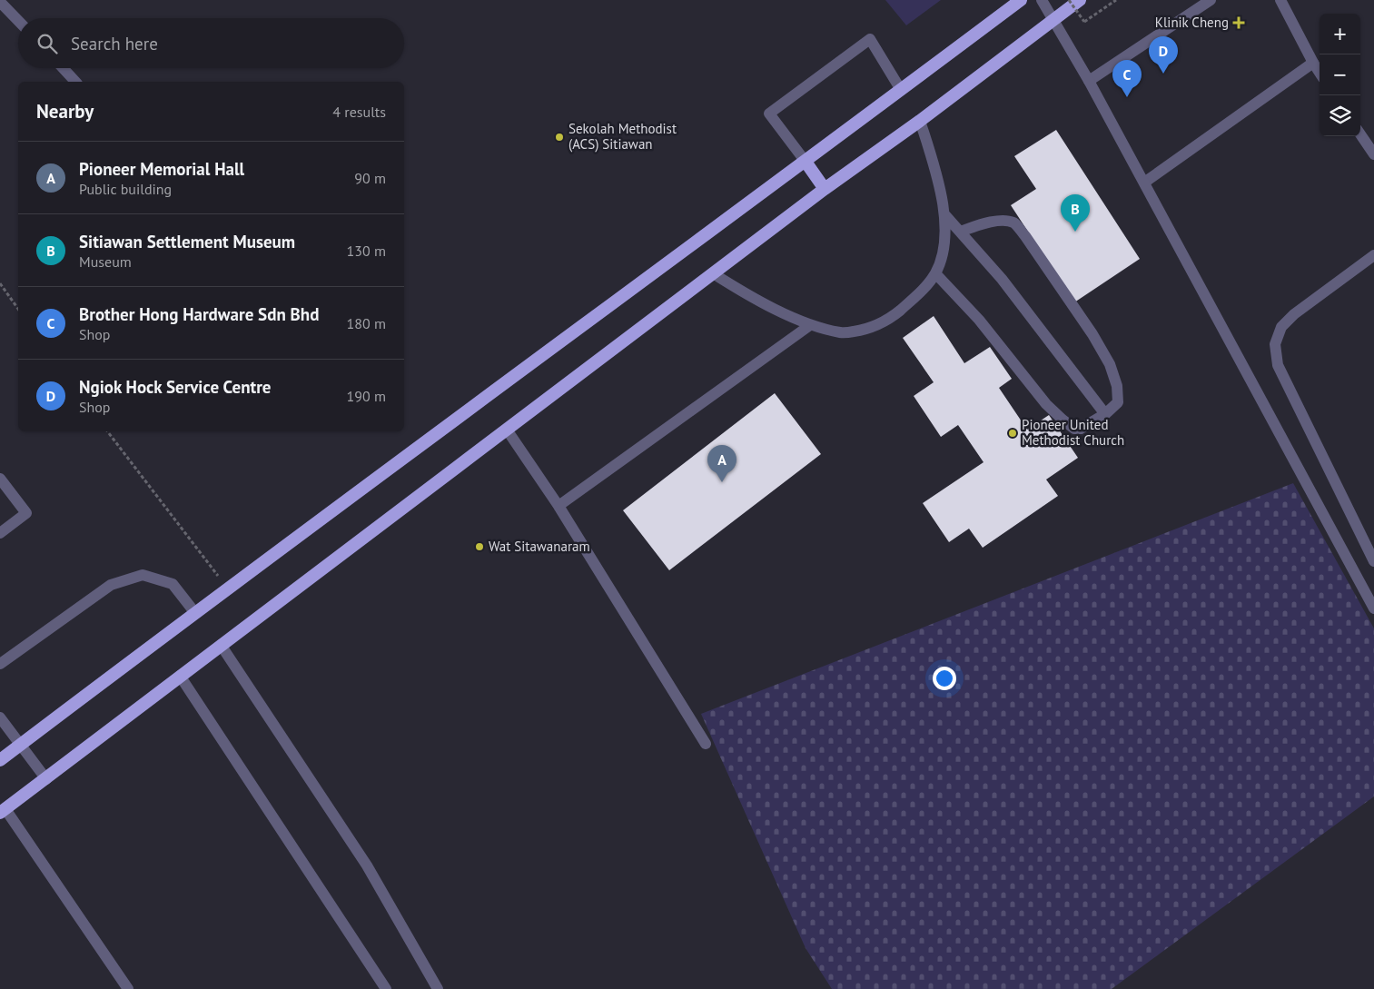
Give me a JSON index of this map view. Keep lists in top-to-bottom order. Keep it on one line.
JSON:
{"places":{"health":["Klinik Cheng"],"other":["Sekolah Methodist (ACS) Sitiawan","Pioneer United Methodist Church","Wat Sitawanaram"]},"page":{"map_buttons":["+","−"],"search":"Search here","pins":["D","C","B","A"],"heading":["Nearby","4 results"],"list":[{"mark":"A","name":"Pioneer Memorial Hall","note":"Public building","value":"90 m"},{"mark":"B","name":"Sitiawan Settlement Museum","note":"Museum","value":"130 m"},{"mark":"C","name":"Brother Hong Hardware Sdn Bhd","note":"Shop","value":"180 m"},{"mark":"D","name":"Ngiok Hock Service Centre","note":"Shop","value":"190 m"}]}}
